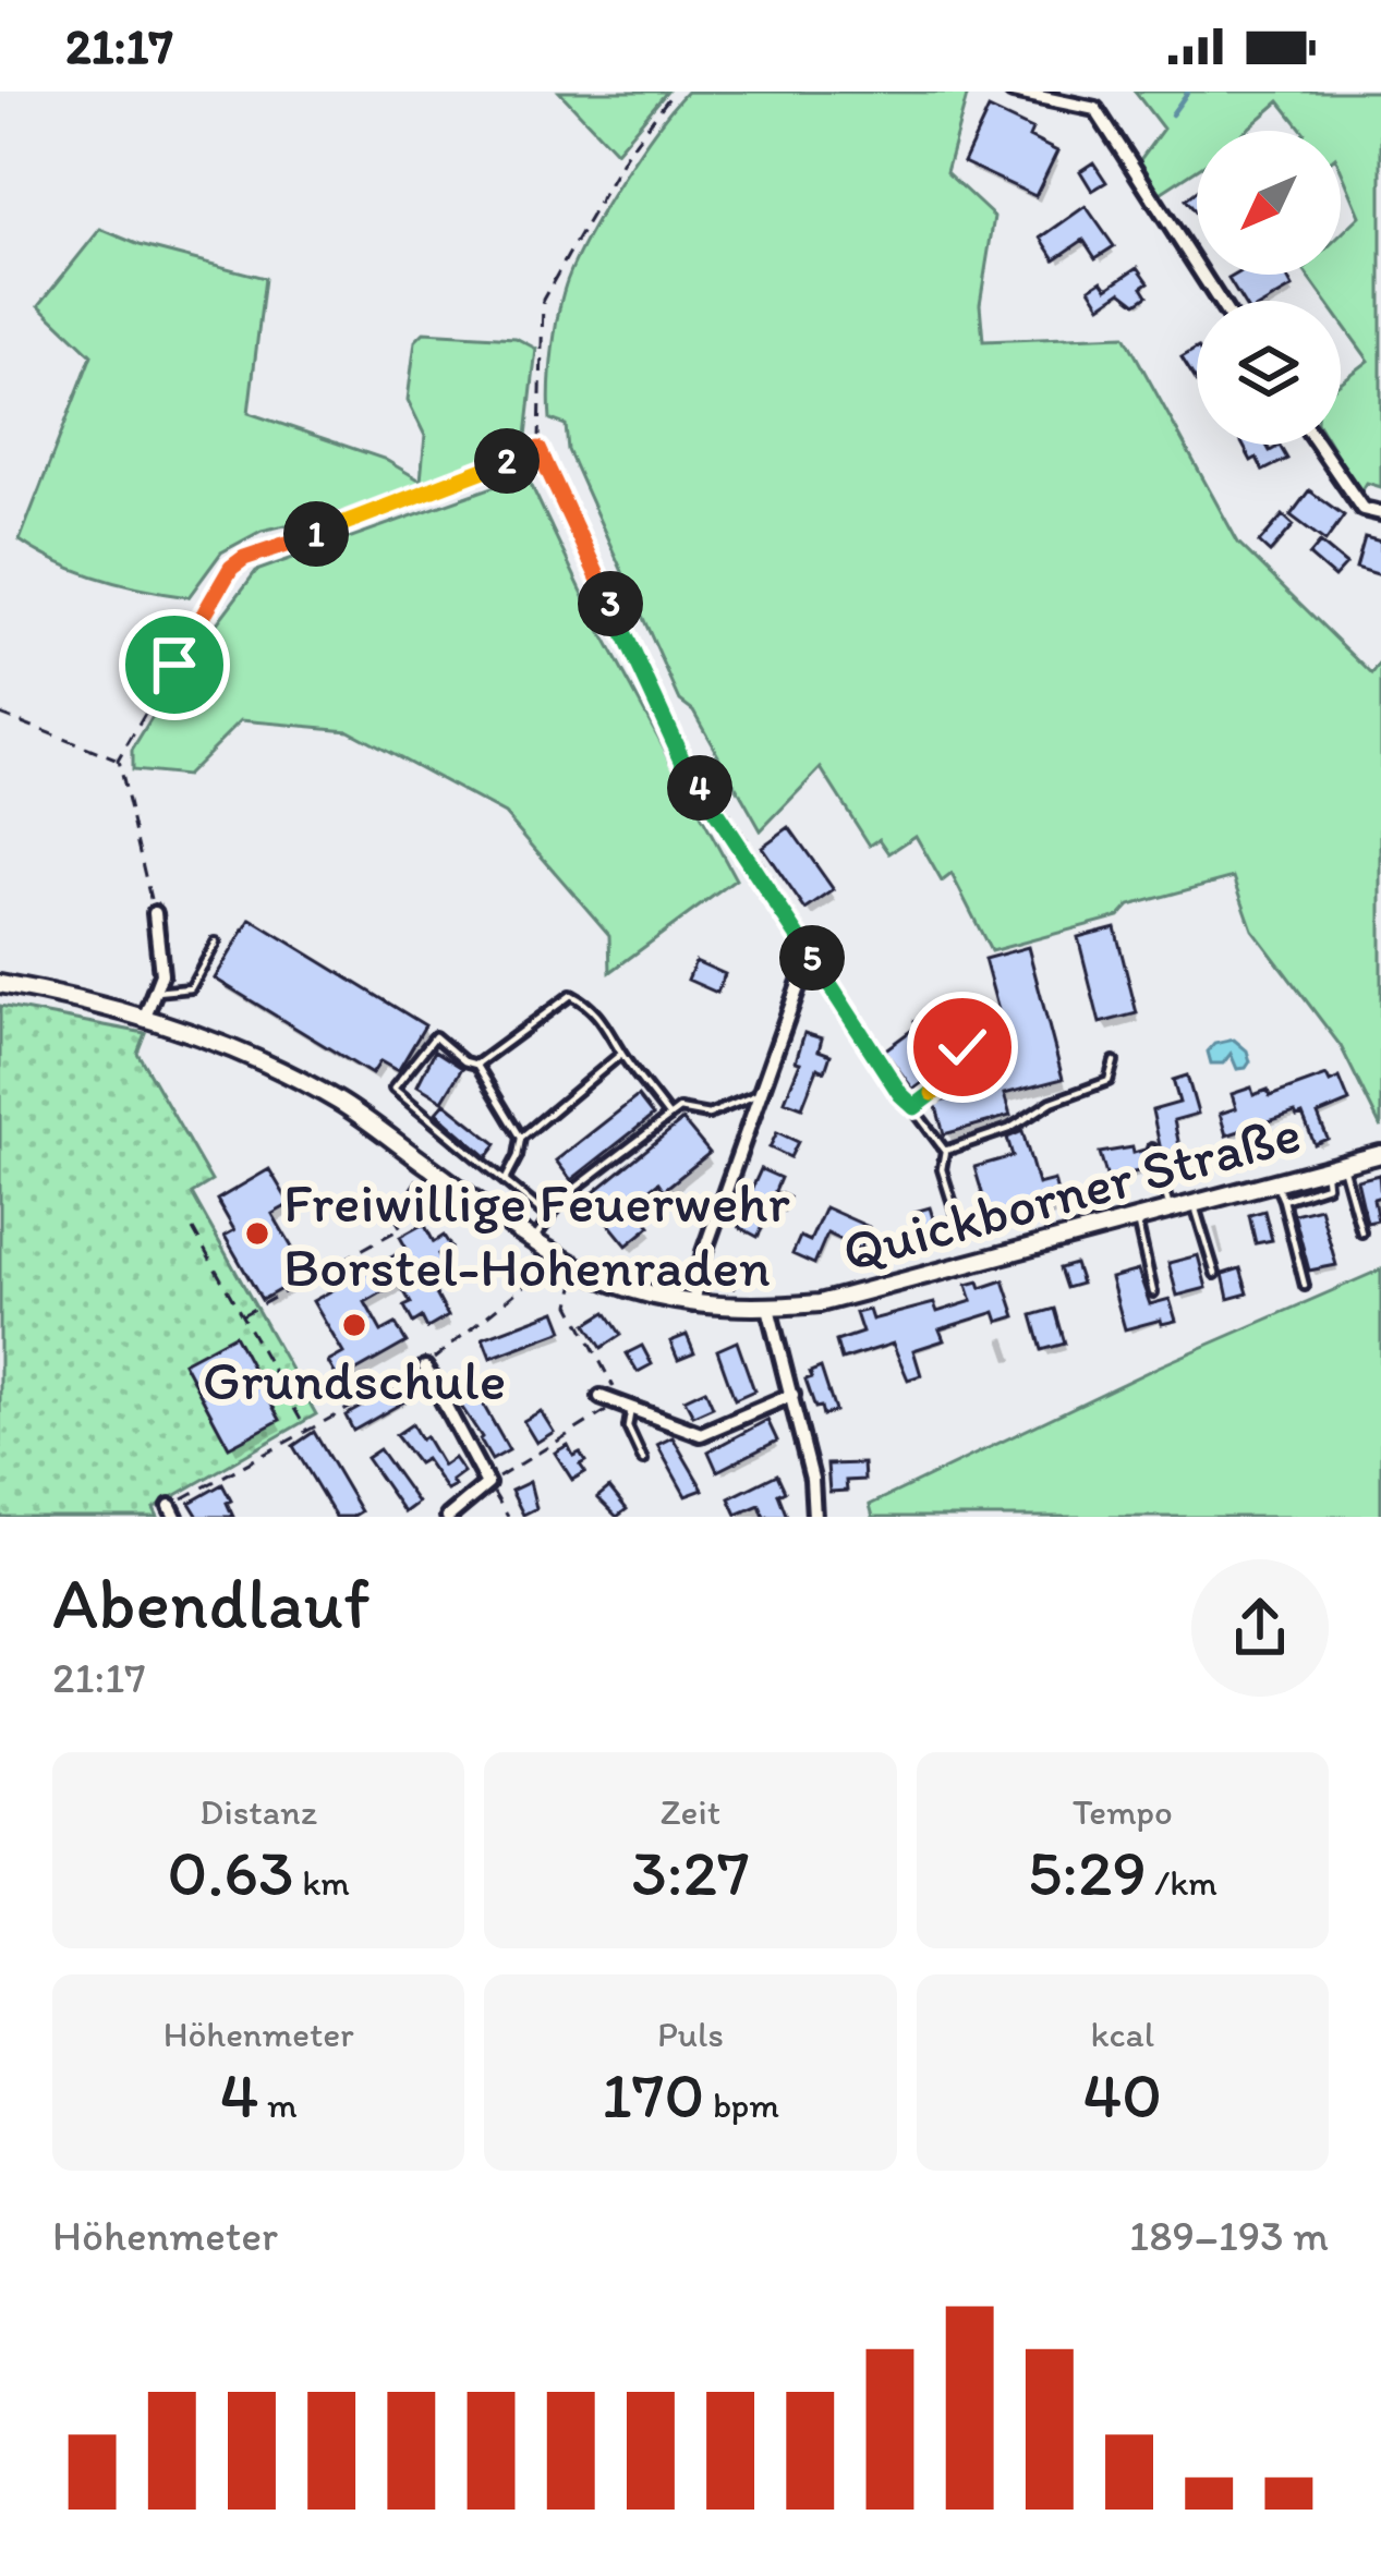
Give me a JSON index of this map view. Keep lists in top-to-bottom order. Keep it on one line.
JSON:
{"streets":{"main road":["Quickborner Straße"]},"places":["Freiwillige Feuerwehr Borstel-Hohenraden","Grundschule"],"north":"bottom left","page":{"status":"21:17","pins":["2","1","3","4","5"],"heading":["Abendlauf","21:17"],"stats":[["Distanz","0.63 km"],["Zeit","3:27"],["Tempo","5:29 /km"],["Höhenmeter","4 m"],["Puls","170 bpm"],["kcal","40"]],"chart":["Höhenmeter","189–193 m"]}}
